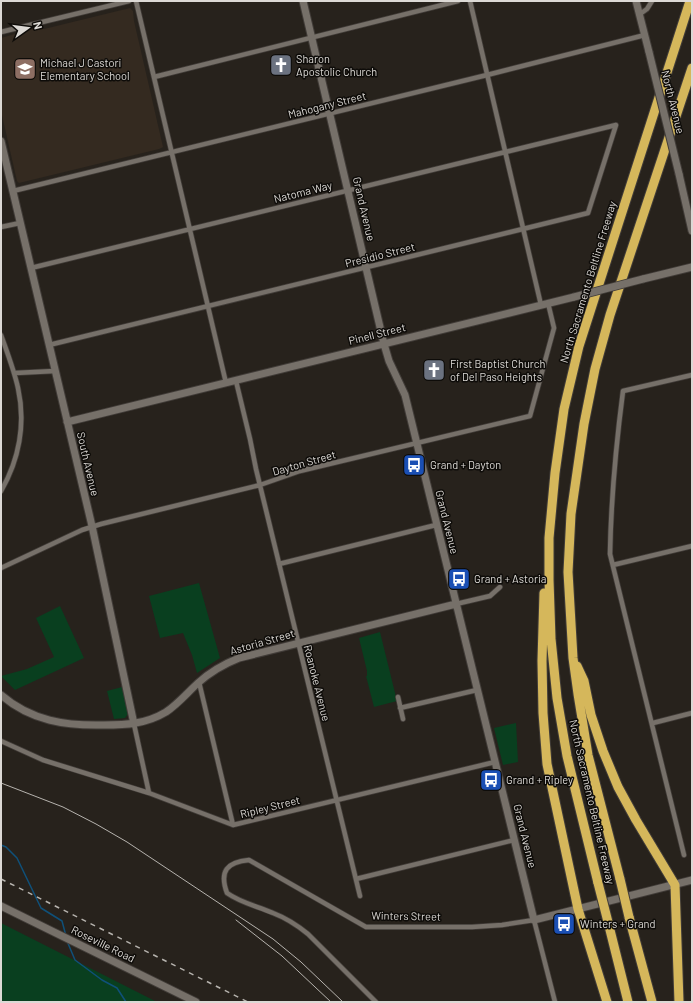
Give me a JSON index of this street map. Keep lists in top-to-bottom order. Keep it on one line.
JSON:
{"streets":{"highway":["North Sacramento Beltline Freeway"],"street":["North Avenue","Mahogany Street","Natoma Way","Grand Avenue","Presidio Street","Pinell Street","Dayton Street","South Avenue","Astoria Street","Roanoke Avenue","Ripley Street","Winters Street","Roseville Road"]},"crossings":[["North Avenue","Mahogany Street"],["Mahogany Street","Grand Avenue"],["Mahogany Street","South Avenue"],["Natoma Way","Grand Avenue"],["Natoma Way","Presidio Street"],["Natoma Way","South Avenue"],["Grand Avenue","Presidio Street"],["Grand Avenue","Pinell Street"],["Grand Avenue","Dayton Street"],["Grand Avenue","Astoria Street"],["Grand Avenue","Ripley Street"],["Grand Avenue","Winters Street"],["Presidio Street","South Avenue"],["Pinell Street","Dayton Street"],["Pinell Street","South Avenue"],["Pinell Street","Roanoke Avenue"],["Dayton Street","South Avenue"],["Dayton Street","Roanoke Avenue"],["South Avenue","Astoria Street"],["South Avenue","Ripley Street"],["Astoria Street","Roanoke Avenue"],["Roanoke Avenue","Ripley Street"]],"places":{"church":["Sharon Apostolic Church","First Baptist Church of Del Paso Heights"],"school or university":["Michael J Castori Elementary School"],"bus stop":["Grand + Dayton","Grand + Astoria","Grand + Ripley","Winters + Grand"]},"north":"right"}
